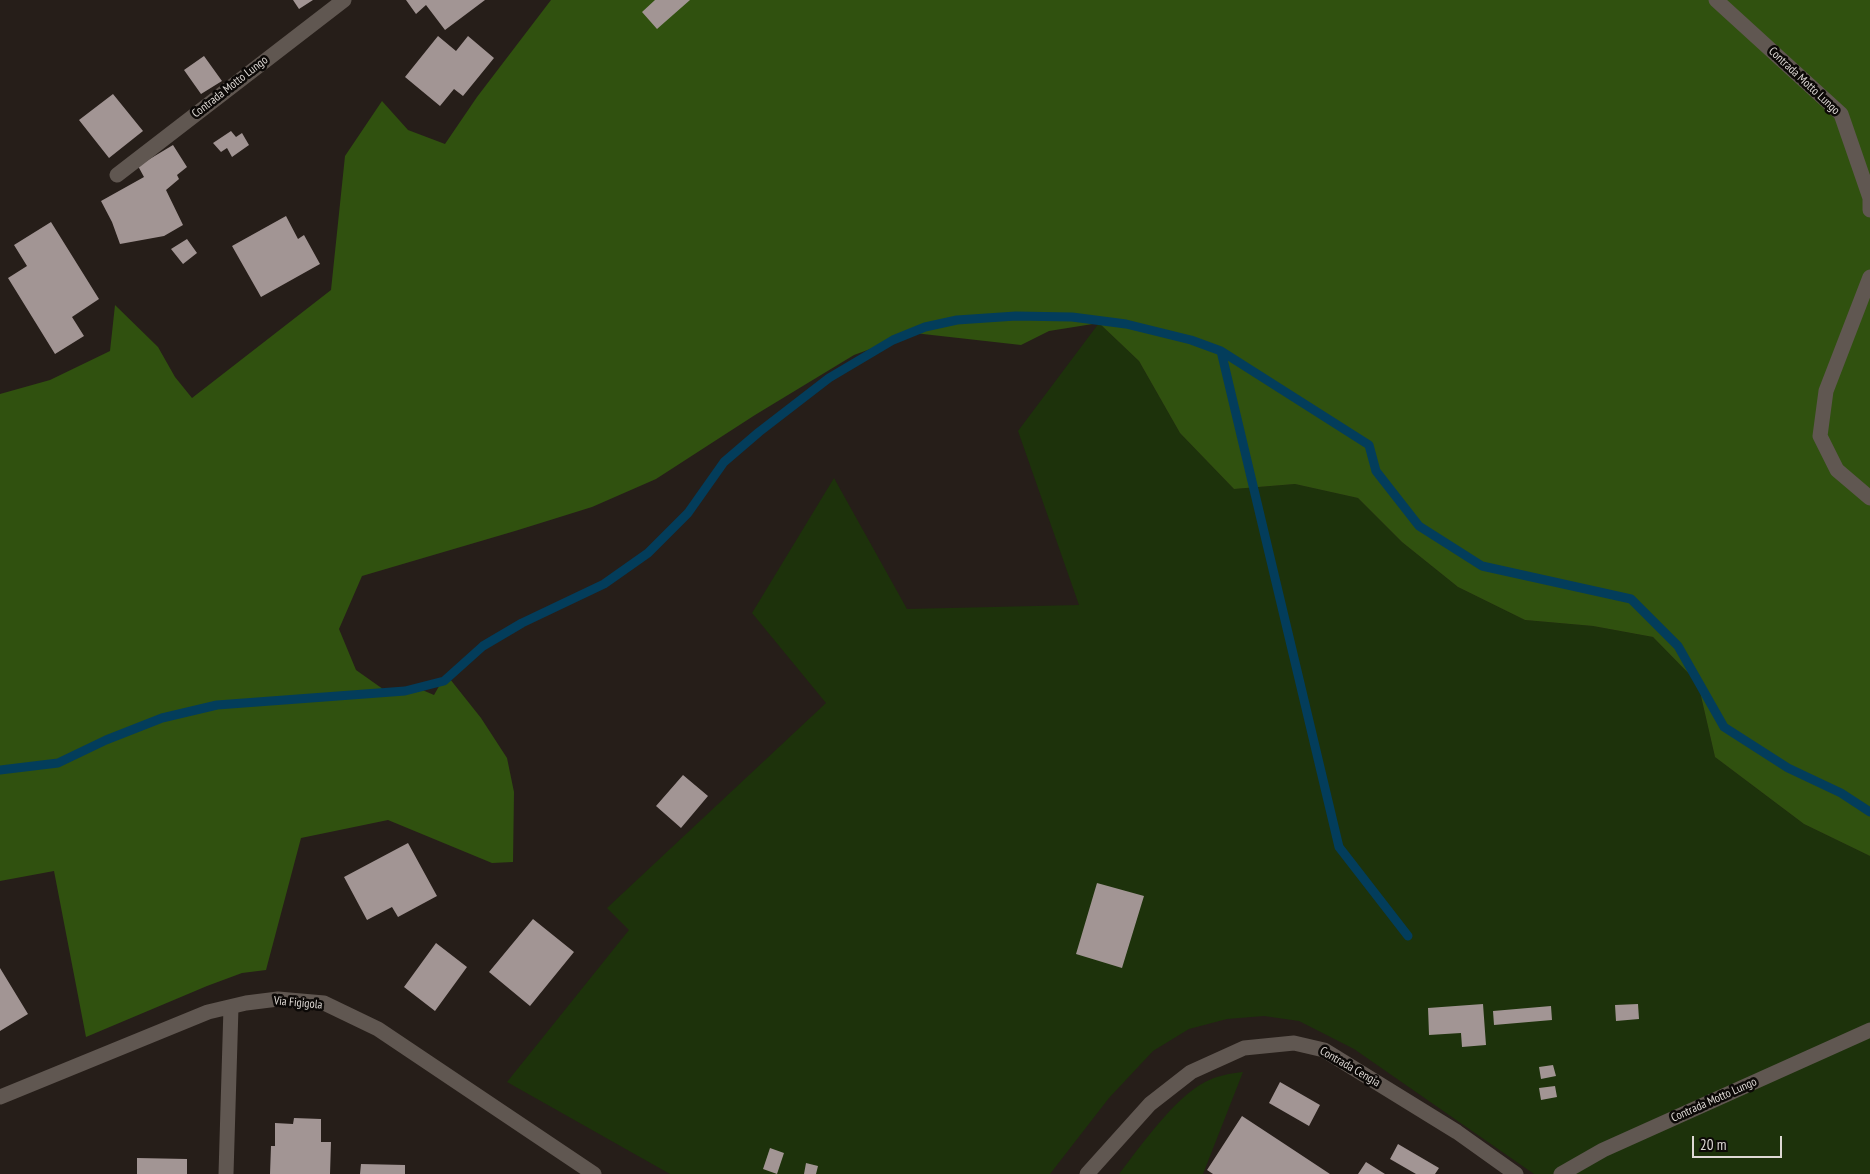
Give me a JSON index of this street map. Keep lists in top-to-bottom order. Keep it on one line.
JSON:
{"streets":{"street":["Contrada Motto Lungo","Via Figigola","Contrada Cengia"]},"scale_bar":"20 m"}
